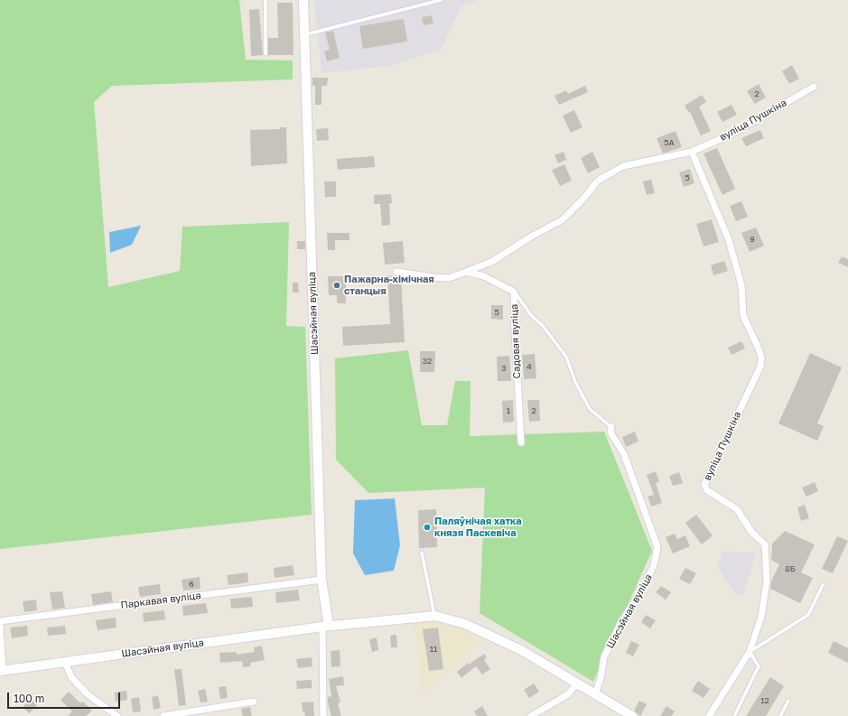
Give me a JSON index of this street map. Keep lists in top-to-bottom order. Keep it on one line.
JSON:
{"streets":{"main road":["Шасэйная вуліца"],"street":["вуліца Пушкіна","Садовая вуліца","Паркавая вуліца"]},"crossings":[["вуліца Пушкіна","Садовая вуліца"],["Шасэйная вуліца","Паркавая вуліца"]],"places":["Пажарна-хімічная станцыя","Паляўнічая хатка князя Паскевіча"],"house_numbers":["2","5А","5","9","5","32","4","3","1","2","8Б","6","11","12"],"scale_bar":"100 m"}
